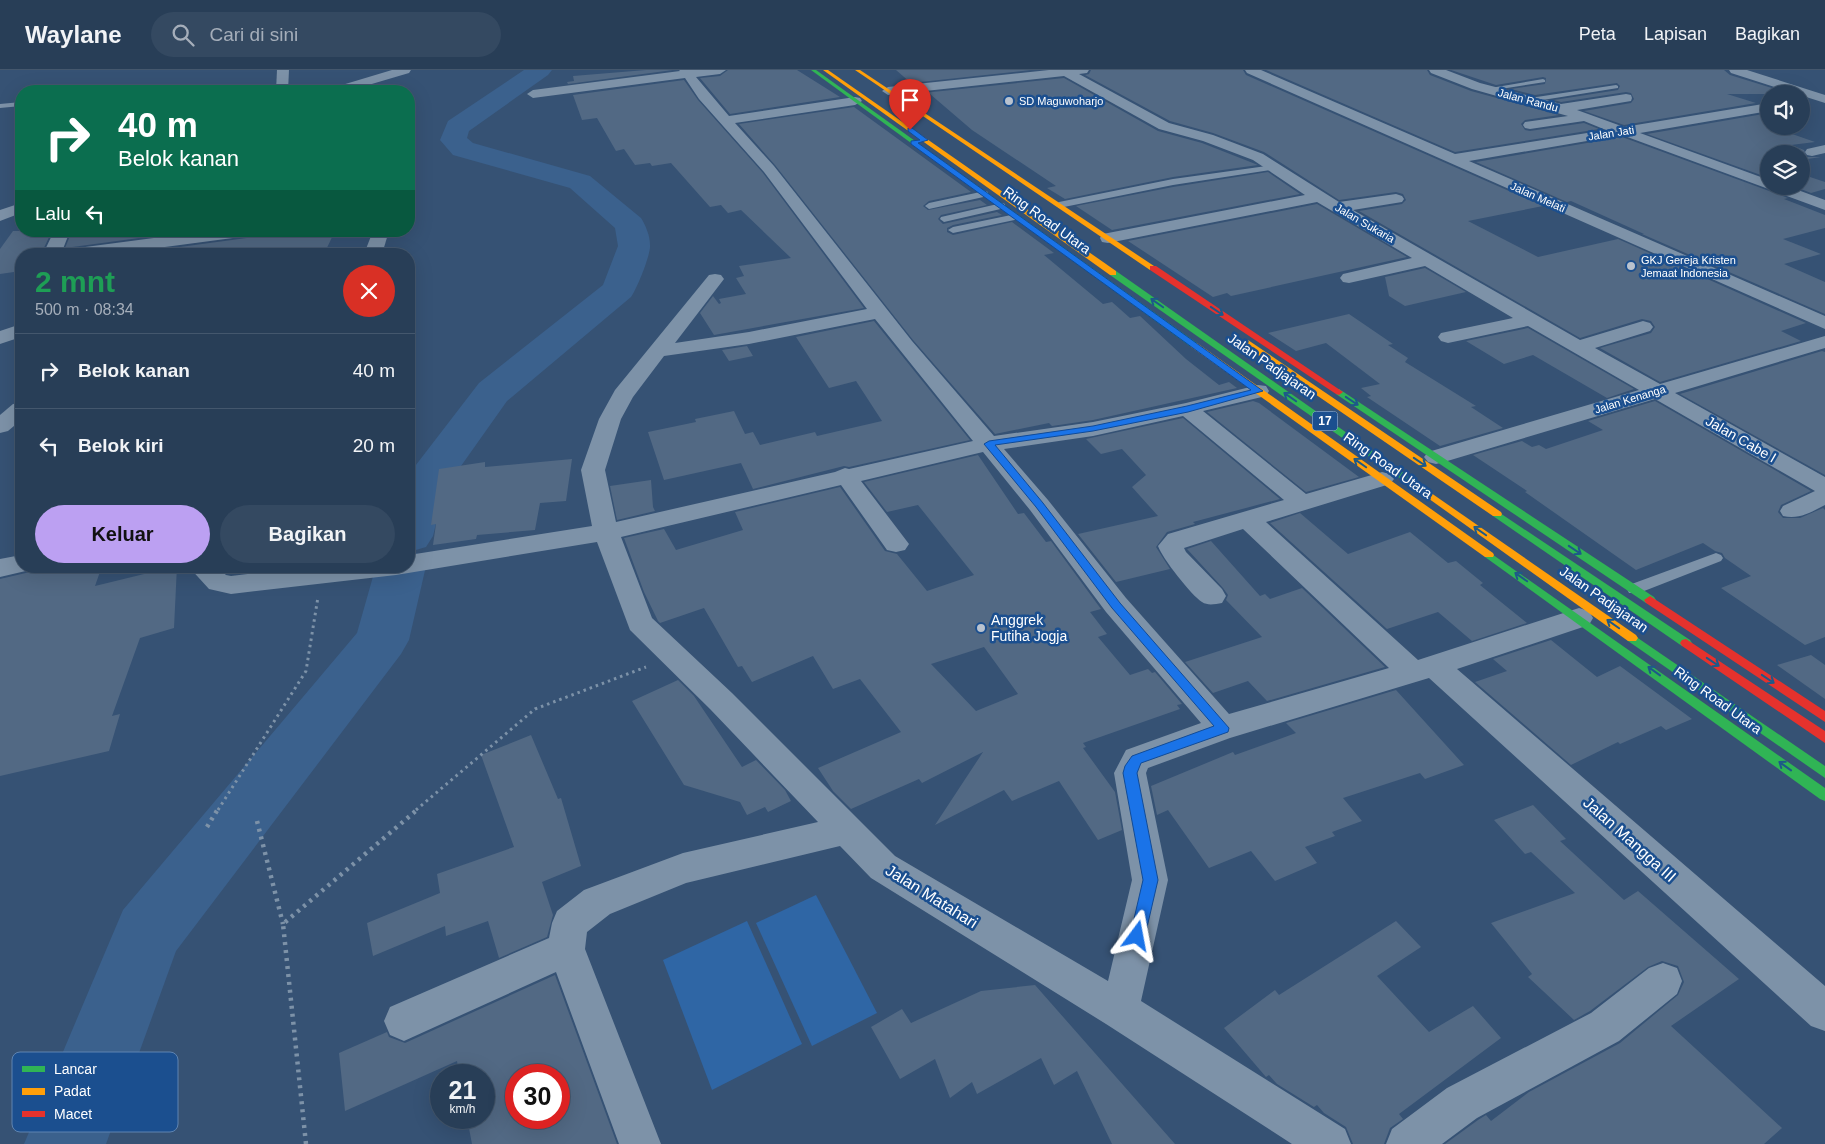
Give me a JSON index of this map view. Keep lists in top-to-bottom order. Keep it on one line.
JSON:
{"streets":{"main road":["Ring Road Utara","Jalan Padjajaran","17"],"street":["Jalan Randu","Jalan Jati","Jalan Melati","Jalan Sukaria","Jalan Kenanga","Jalan Cabe I","Jalan Mangga III","Jalan Matahari"]},"crossings":[["Jalan Randu","Jalan Jati"],["Jalan Jati","Jalan Melati"],["Ring Road Utara","Jalan Padjajaran"],["Ring Road Utara","Jalan Kenanga"],["Jalan Sukaria","Jalan Kenanga"],["Jalan Sukaria","Jalan Cabe I"],["Jalan Kenanga","Jalan Cabe I"]],"places":["SD Maguwoharjo","GKJ Gereja Kristen Jemaat Indonesia","Anggrek Futiha Jogja"],"legend":["Lancar","Padat","Macet"],"page":{"header":"Waylane","search":"Cari di sini","nav":["Peta","Lapisan","Bagikan"],"turn":["40 m","Belok kanan"],"then":"Lalu","heading":["2 mnt","500 m · 08:34"],"list":[{"name":"Belok kanan","value":"40 m"},{"name":"Belok kiri","value":"20 m"}],"buttons":["Keluar","Bagikan"],"speed":"21 km/h","limit":"30"}}
